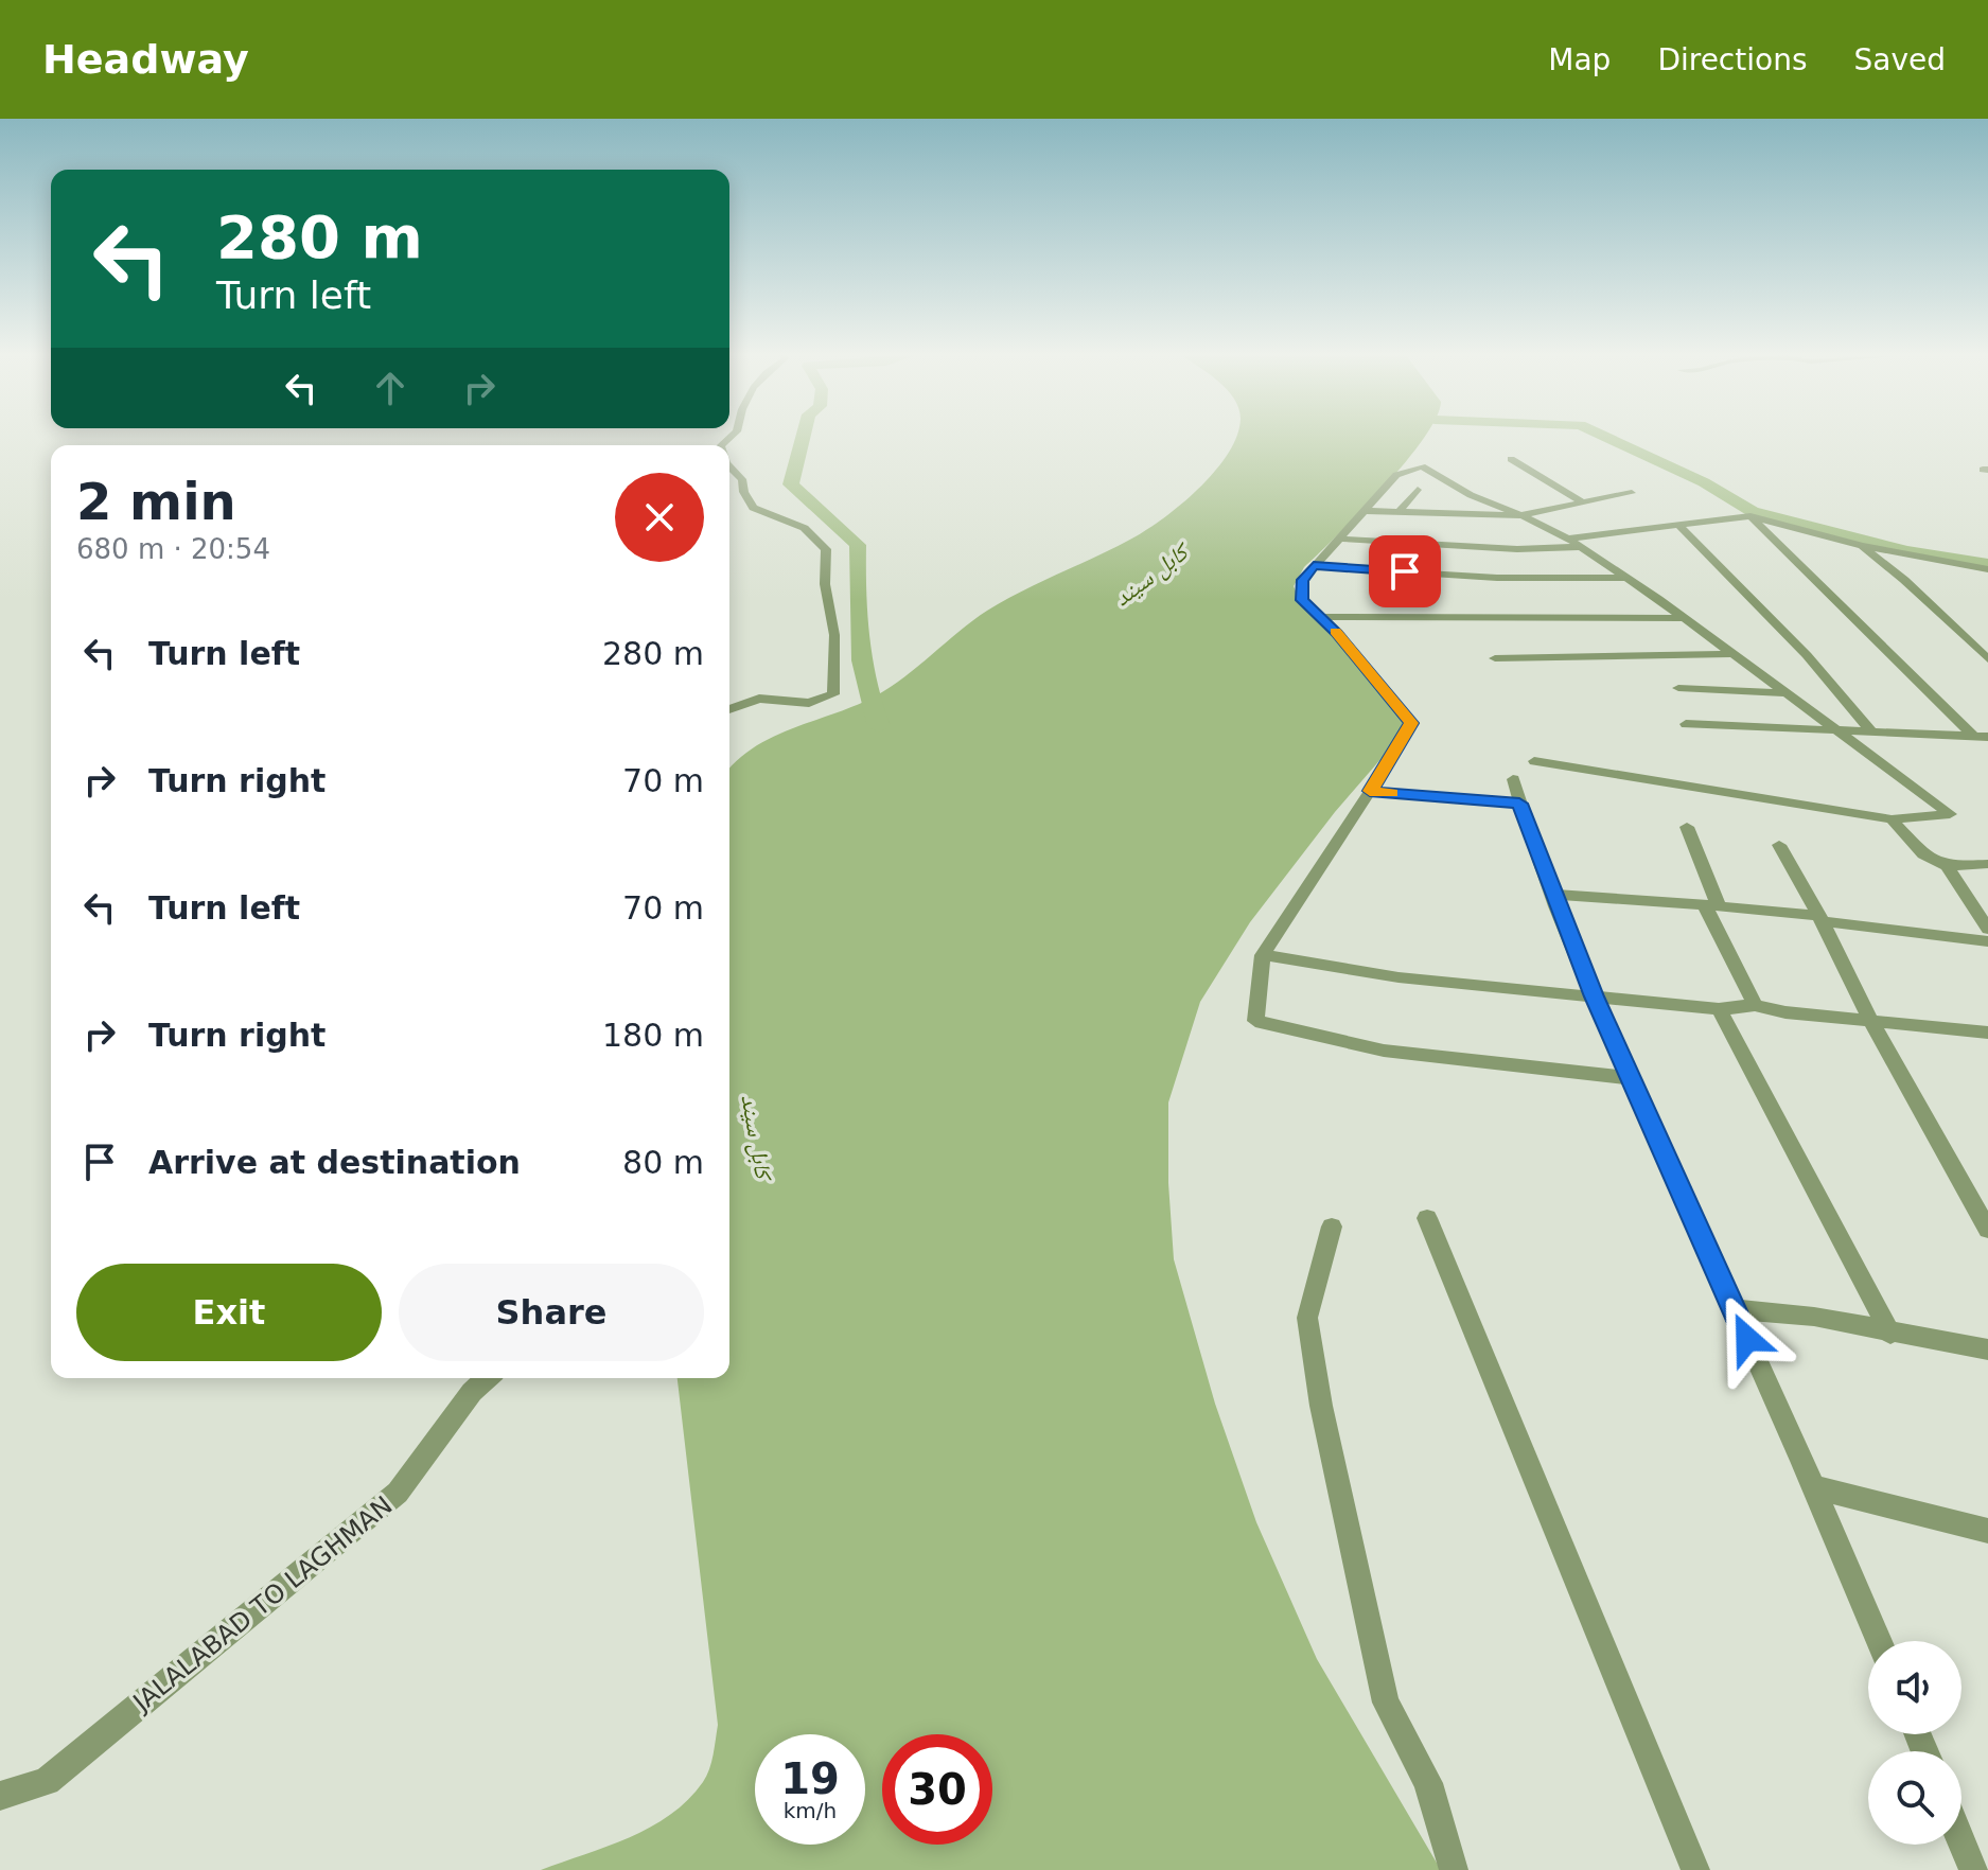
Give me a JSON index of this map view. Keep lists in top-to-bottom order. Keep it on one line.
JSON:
{"streets":{"street":["JALALABAD TO LAGHMAN"]},"water":["کابل سيند"],"page":{"header":"Headway","nav":["Map","Directions","Saved"],"turn":["280 m","Turn left"],"heading":["2 min","680 m · 20:54"],"list":[{"name":"Turn left","value":"280 m"},{"name":"Turn right","value":"70 m"},{"name":"Turn left","value":"70 m"},{"name":"Turn right","value":"180 m"},{"name":"Arrive at destination","value":"80 m"}],"buttons":["Exit","Share"],"speed":"19 km/h","limit":"30"}}
